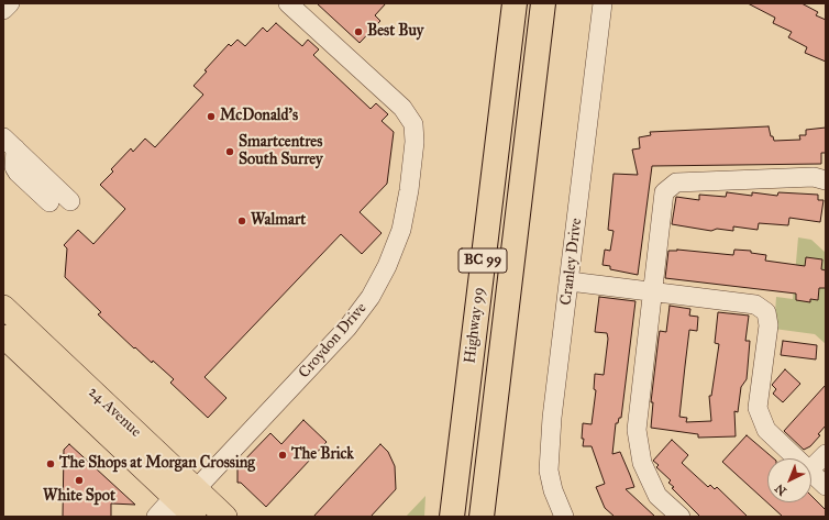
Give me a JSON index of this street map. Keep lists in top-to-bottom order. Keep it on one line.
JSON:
{"streets":{"highway":["BC 99","Highway 99"],"main road":["24 Avenue"],"street":["Cranley Drive","Croydon Drive"]},"crossings":[["Croydon Drive","24 Avenue"]],"places":["Best Buy","McDonald's","Smartcentres South Surrey","Walmart","The Brick","The Shops at Morgan Crossing","White Spot"],"north":"bottom left"}
